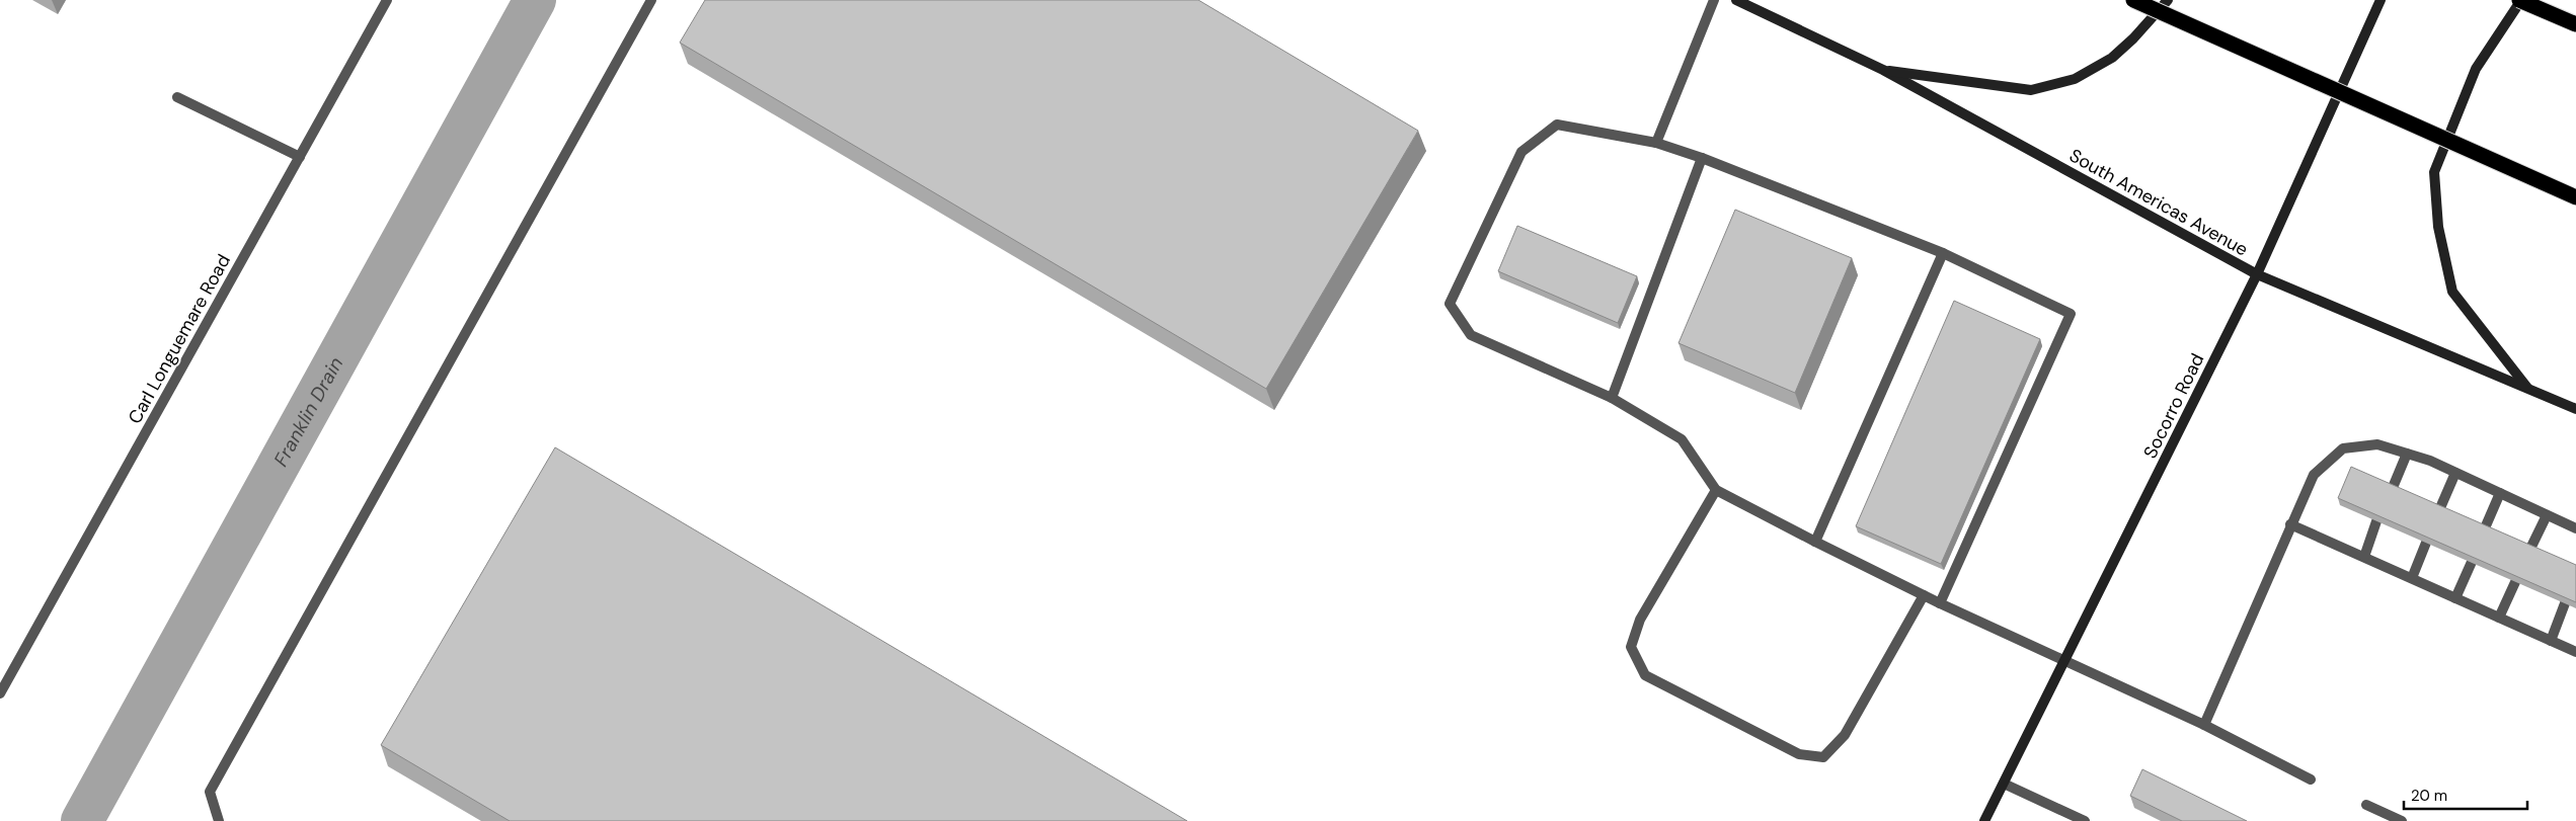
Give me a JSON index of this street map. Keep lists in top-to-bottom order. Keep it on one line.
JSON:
{"streets":{"main road":["South Americas Avenue","Socorro Road"],"street":["Carl Longuemare Road"]},"crossings":[["South Americas Avenue","Socorro Road"]],"water":["Franklin Drain"],"scale_bar":"20 m"}
